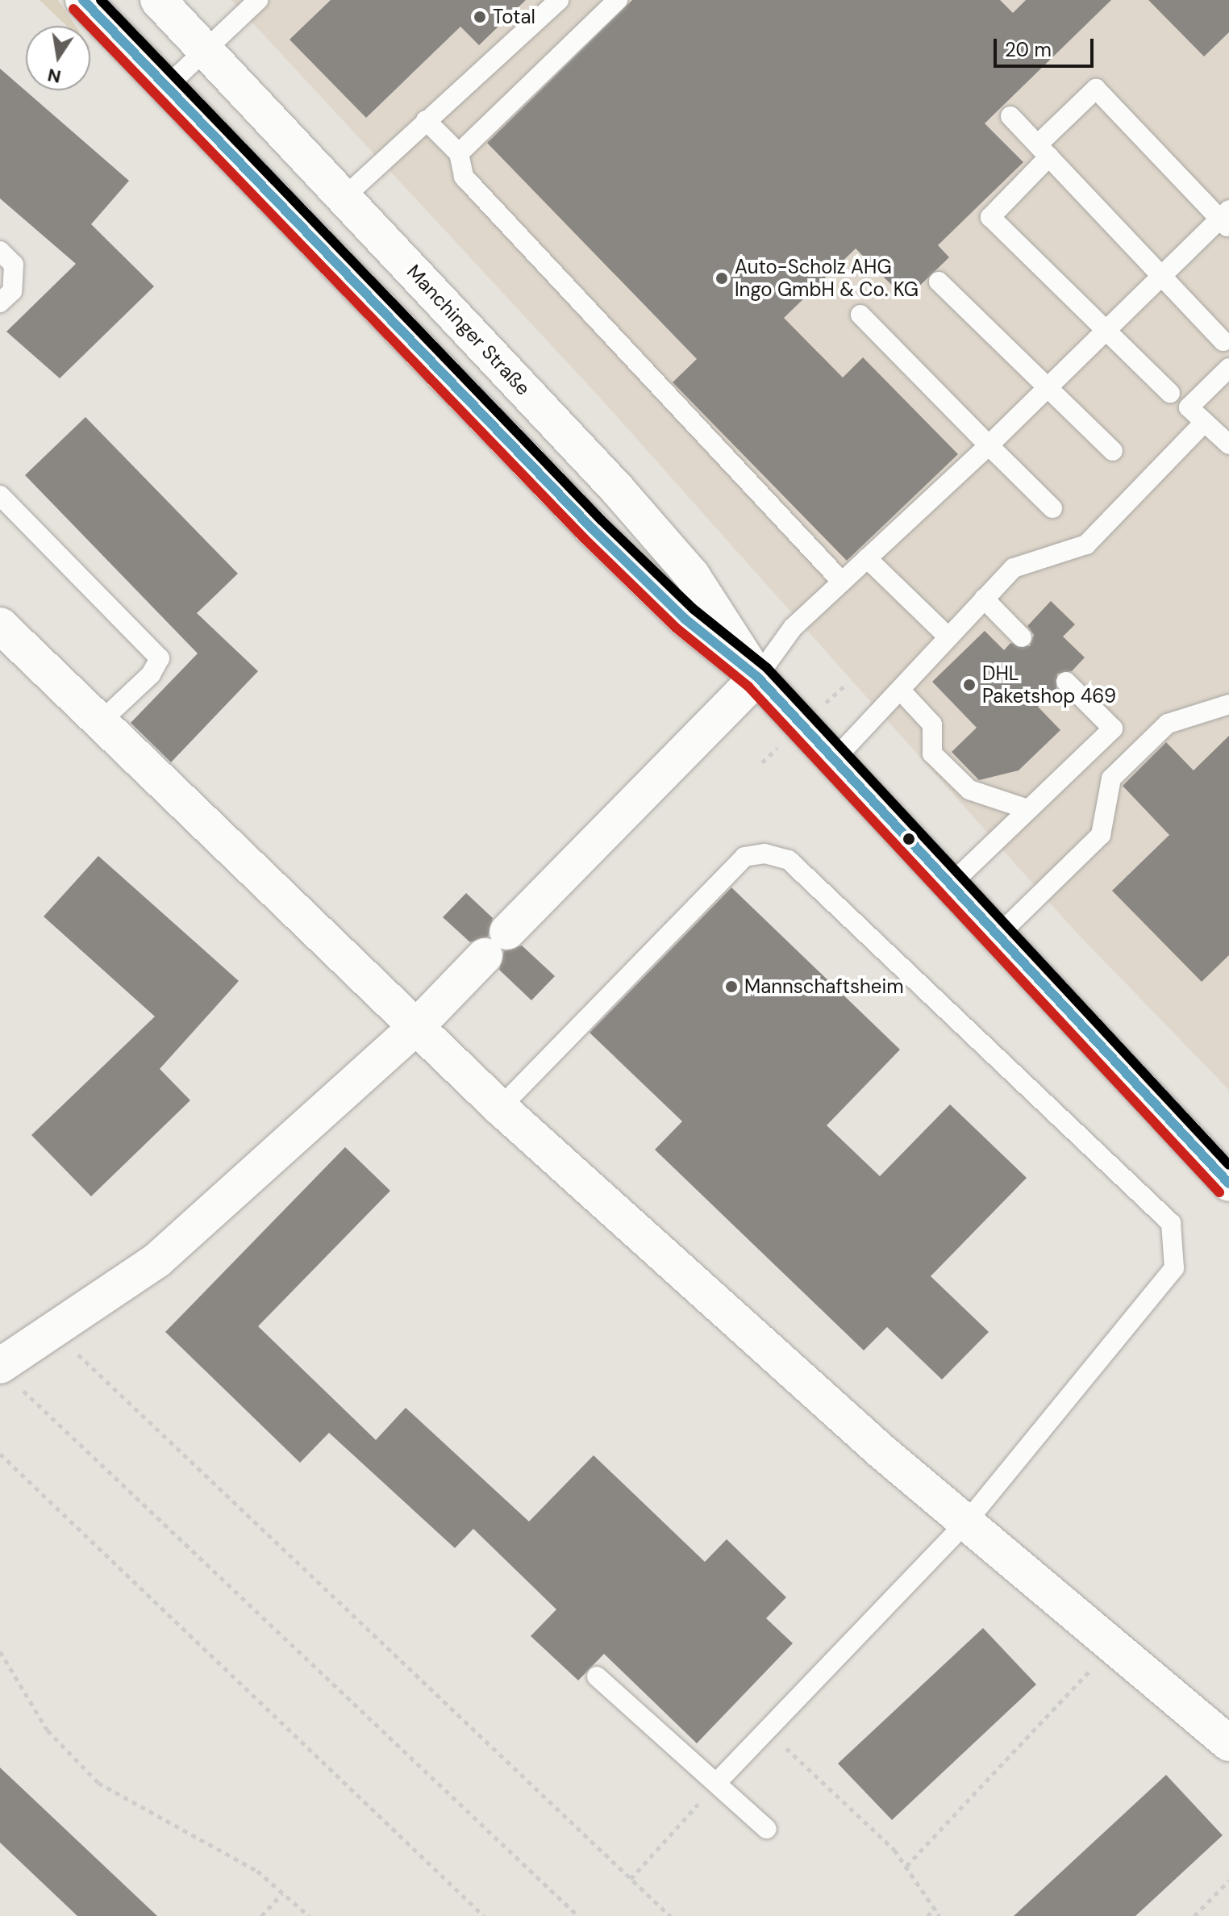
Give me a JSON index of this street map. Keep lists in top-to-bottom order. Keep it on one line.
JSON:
{"streets":{"street":["Manchinger Straße"]},"places":["Total","Auto-Scholz AHG Ingo GmbH & Co. KG","DHL Paketshop 469","Mannschaftsheim"],"scale_bar":"20 m","north":"bottom"}
